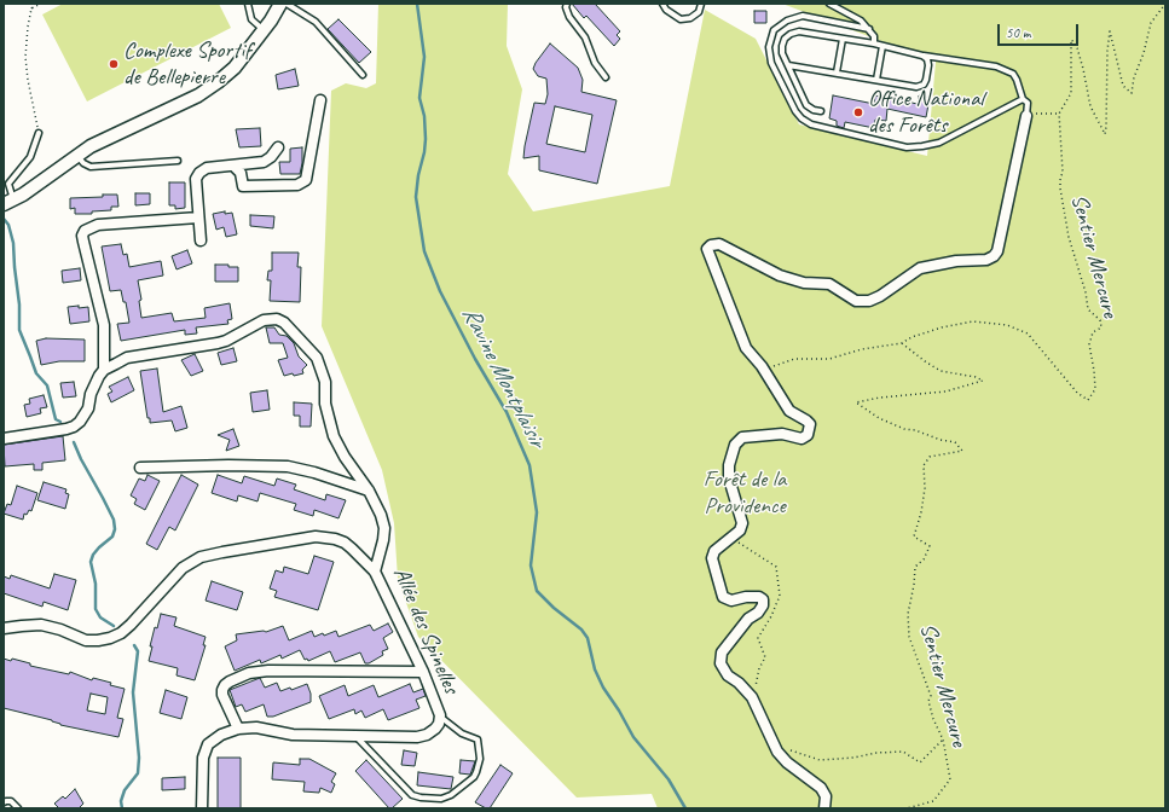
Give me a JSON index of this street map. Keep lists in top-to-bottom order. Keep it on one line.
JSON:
{"streets":{"street":["Allée des Spinelles"],"path":["Sentier Mercure"]},"water":["Ravine Montplaisir"],"parks":["Forêt de la Providence"],"places":["Complexe Sportif de Bellepierre","Office National des Forêts"],"scale_bar":"50 m"}
